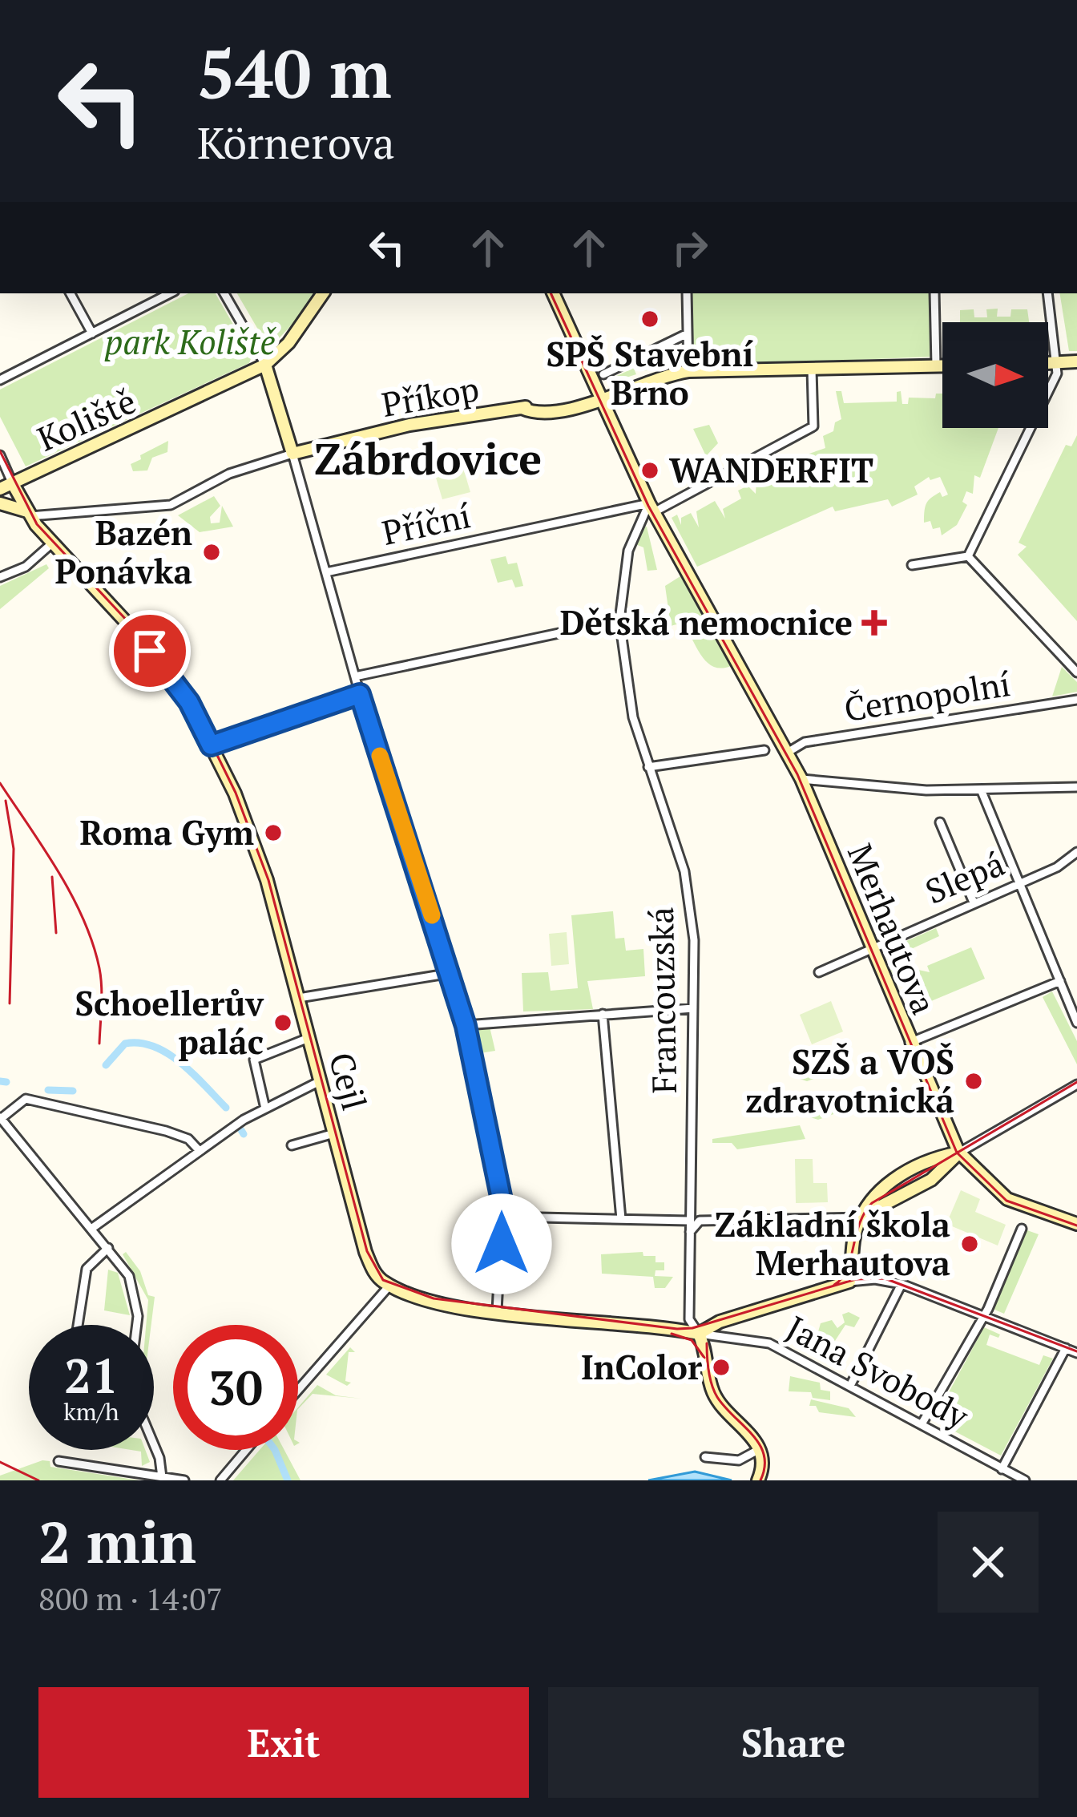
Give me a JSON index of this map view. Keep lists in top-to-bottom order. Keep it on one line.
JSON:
{"streets":{"street":["Příkop","Koliště","Příční","Černopolní","Slepá","Merhautova","Francouzská","Cejl","Jana Svobody"]},"crossings":[["Příkop","Příční"],["Příkop","Merhautova"],["Koliště","Cejl"],["Příční","Merhautova"],["Příční","Francouzská"],["Černopolní","Merhautova"],["Slepá","Merhautova"],["Merhautova","Francouzská"],["Francouzská","Jana Svobody"]],"districts":["Zábrdovice"],"parks":["park Koliště"],"places":{"other":["SPŠ Stavební Brno","WANDERFIT","Bazén Ponávka","Roma Gym","Schoellerův palác","SZŠ a VOŠ zdravotnická","Základní škola Merhautova","InColor"],"health":["Dětská nemocnice"]},"north":"right","page":{"turn":["540 m","Körnerova"],"speed":"21 km/h","limit":"30","heading":["2 min","800 m · 14:07"],"buttons":["Exit","Share"]}}
